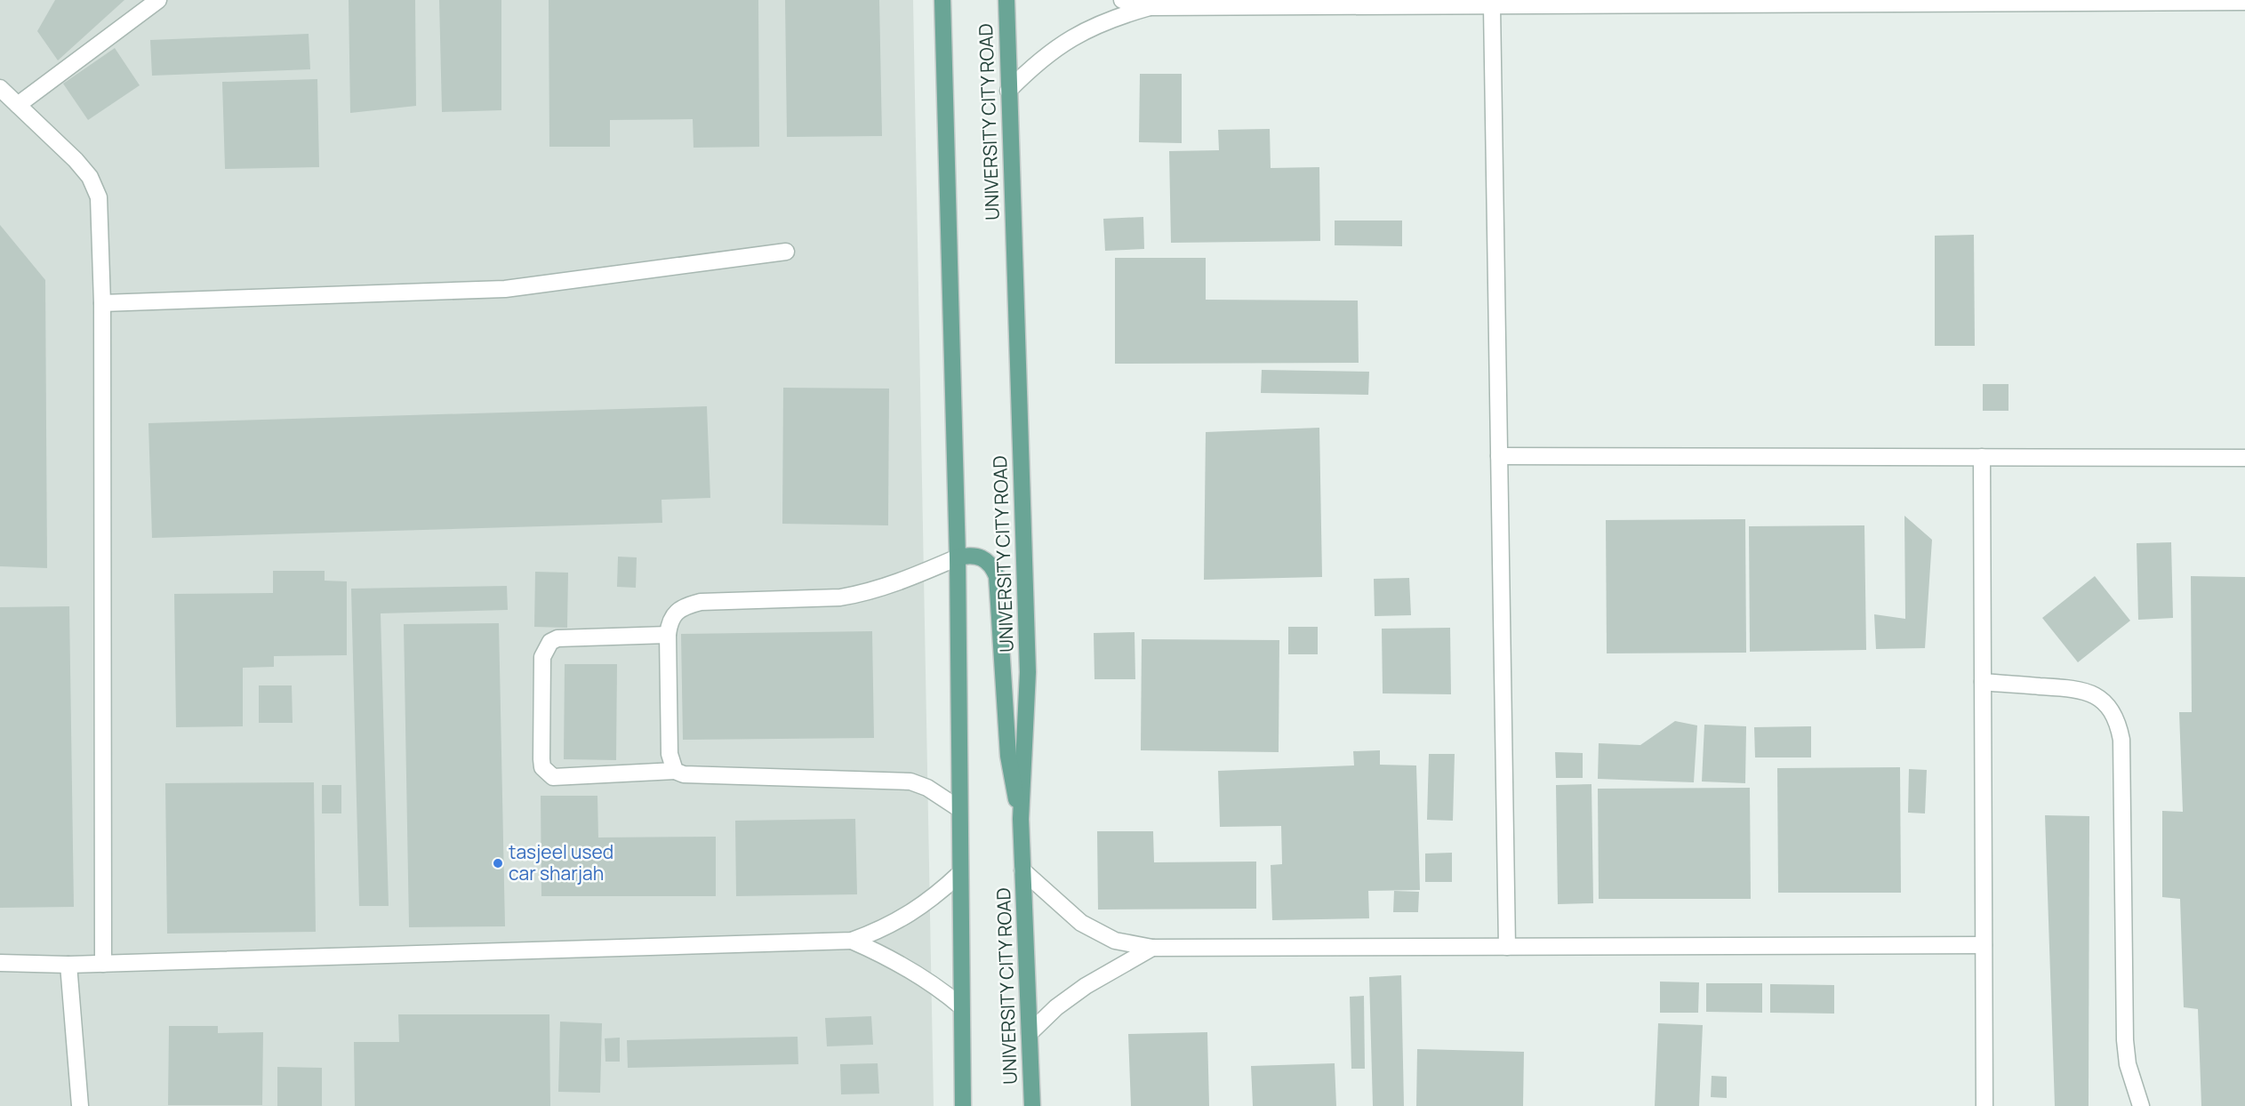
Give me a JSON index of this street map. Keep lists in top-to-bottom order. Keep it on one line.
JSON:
{"streets":{"main road":["UNIVERSITY CITY ROAD"]},"places":["tasjeel used car sharjah"]}
